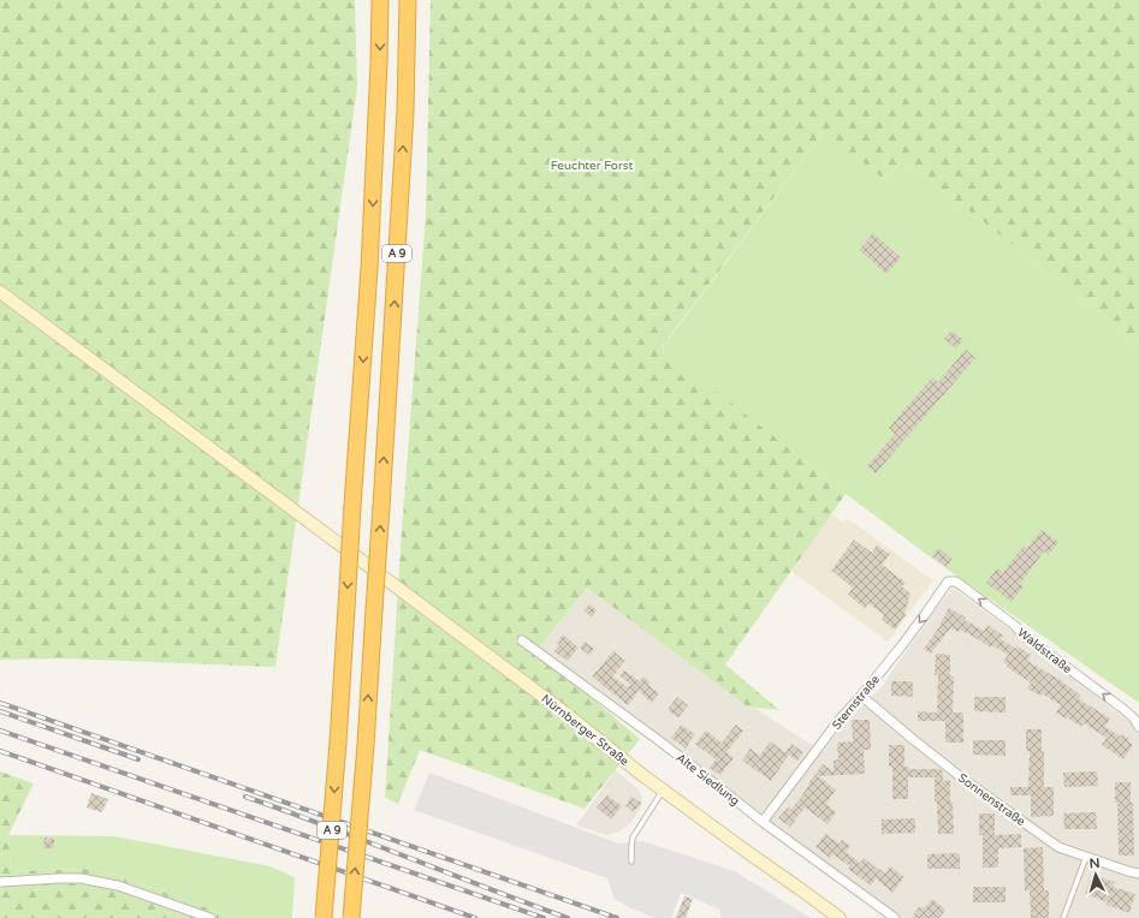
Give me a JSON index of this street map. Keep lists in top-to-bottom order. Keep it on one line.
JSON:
{"streets":{"highway":["A 9"],"main road":["Nürnberger Straße"],"street":["Waldstraße","Sternstraße","Alte Siedlung","Sonnenstraße"]},"crossings":[["Waldstraße","Sternstraße"],["Sternstraße","Alte Siedlung"],["Sternstraße","Sonnenstraße"]],"one_way":["Waldstraße","Sternstraße"],"parks":["Feuchter Forst"],"north":"top"}
